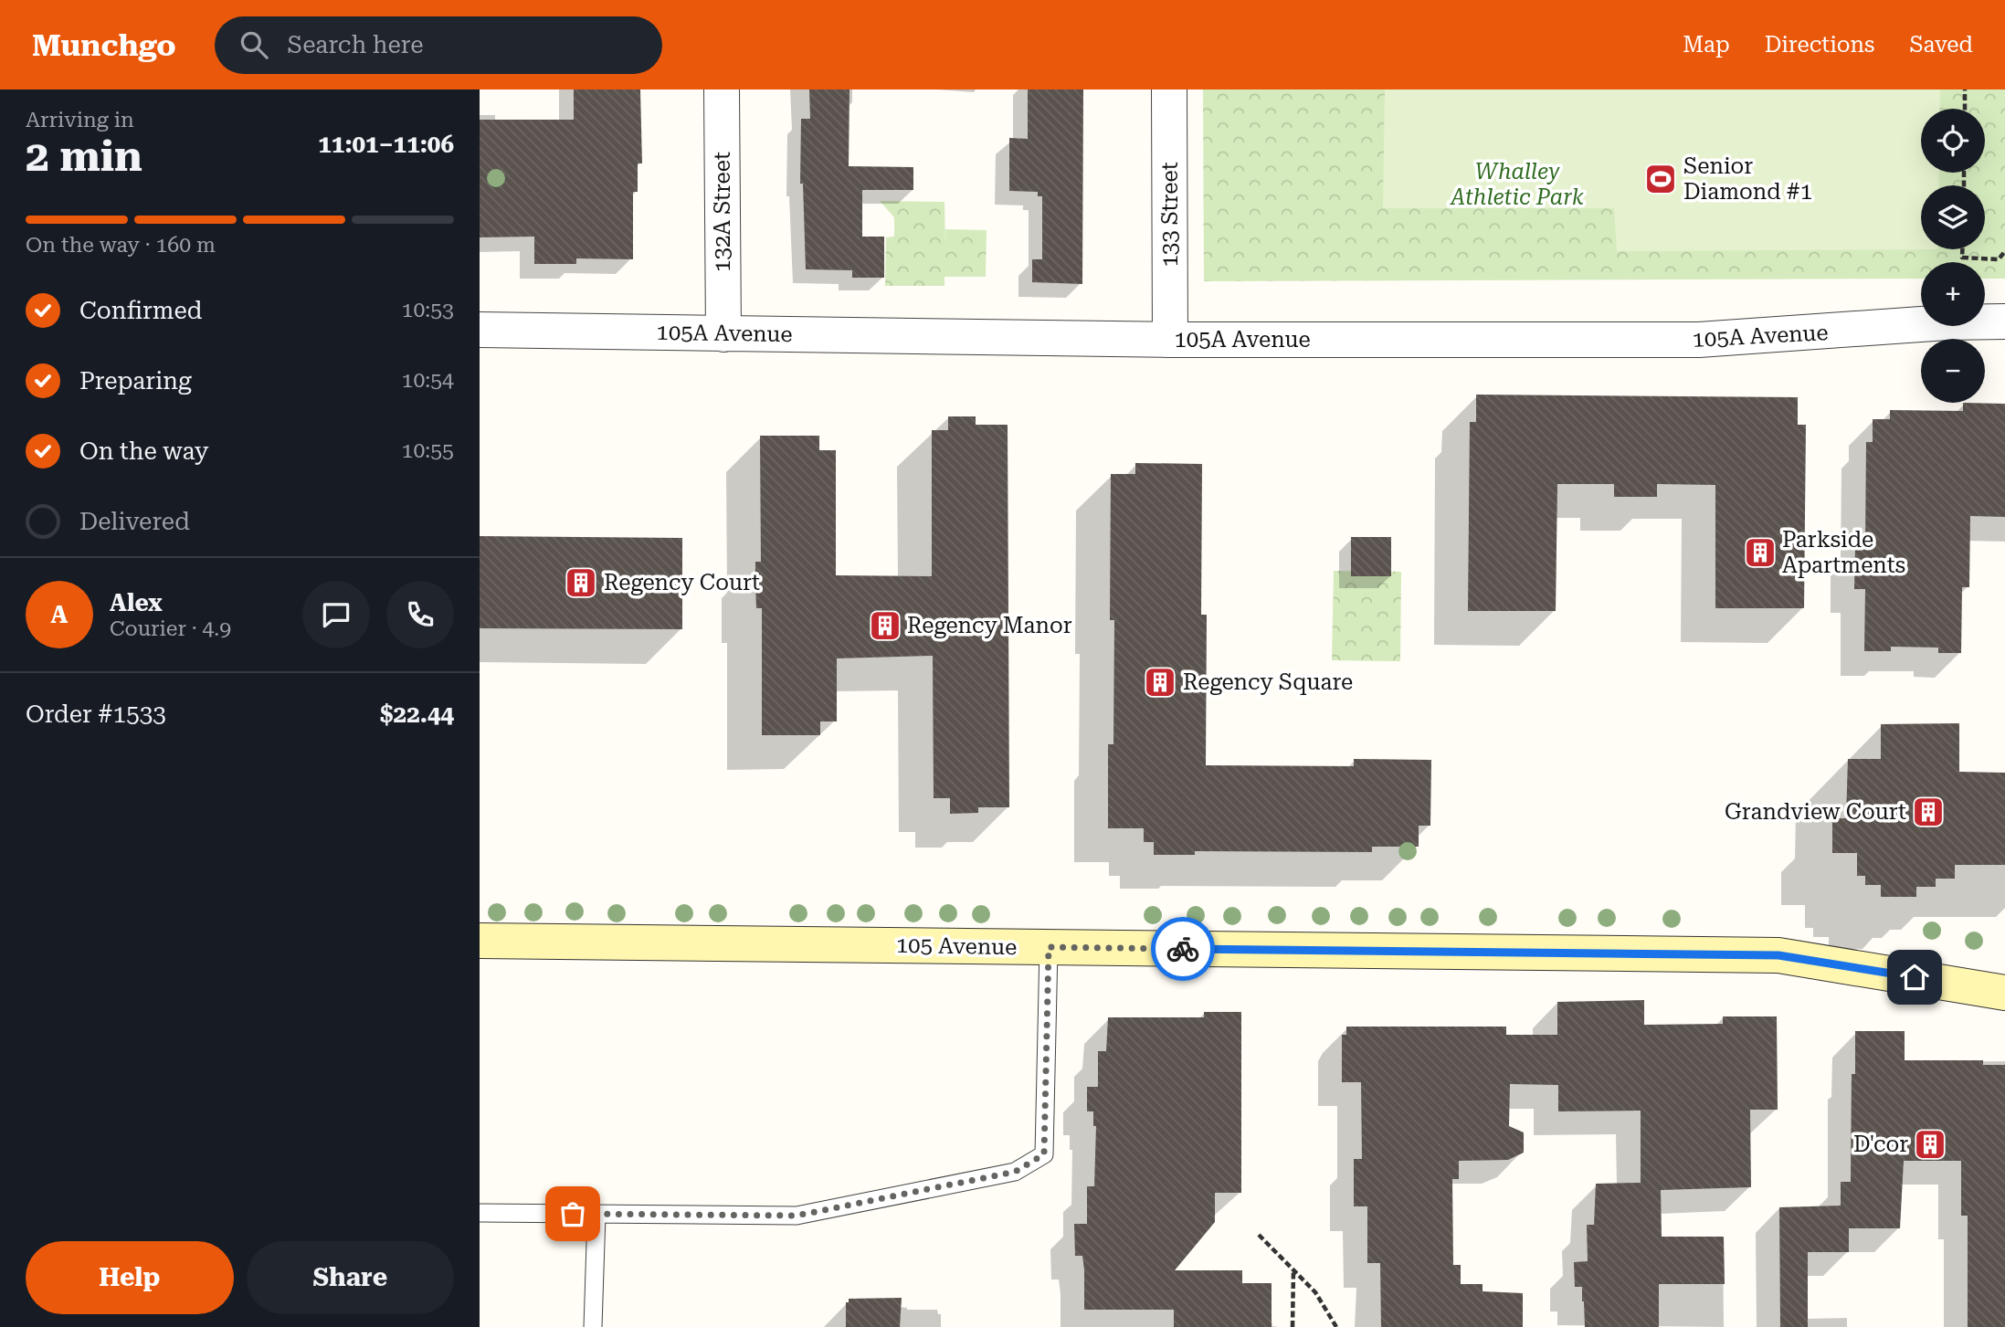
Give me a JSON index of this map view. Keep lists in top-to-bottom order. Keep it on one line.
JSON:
{"streets":{"street":["132A Street","133 Street","105A Avenue","105 Avenue"]},"crossings":[["132A Street","105A Avenue"],["133 Street","105A Avenue"]],"parks":["Whalley Athletic Park"],"places":{"sports":["Senior Diamond #1"],"building":["Parkside Apartments","Regency Court","Regency Manor","Regency Square","Grandview Court","D'cor"]},"page":{"header":"Munchgo","search":"Search here","nav":["Map","Directions","Saved"],"heading":["2 min","Arriving in","11:01–11:06"],"panel":["Alex","Courier · 4.9","Order #1533","$22.44"],"map_buttons":["+","−"],"bar":"On the way · 160 m","list":[["Confirmed","10:53"],["Preparing","10:54"],["On the way","10:55"],"Delivered"],"round":"A","buttons":["Help","Share"]}}
